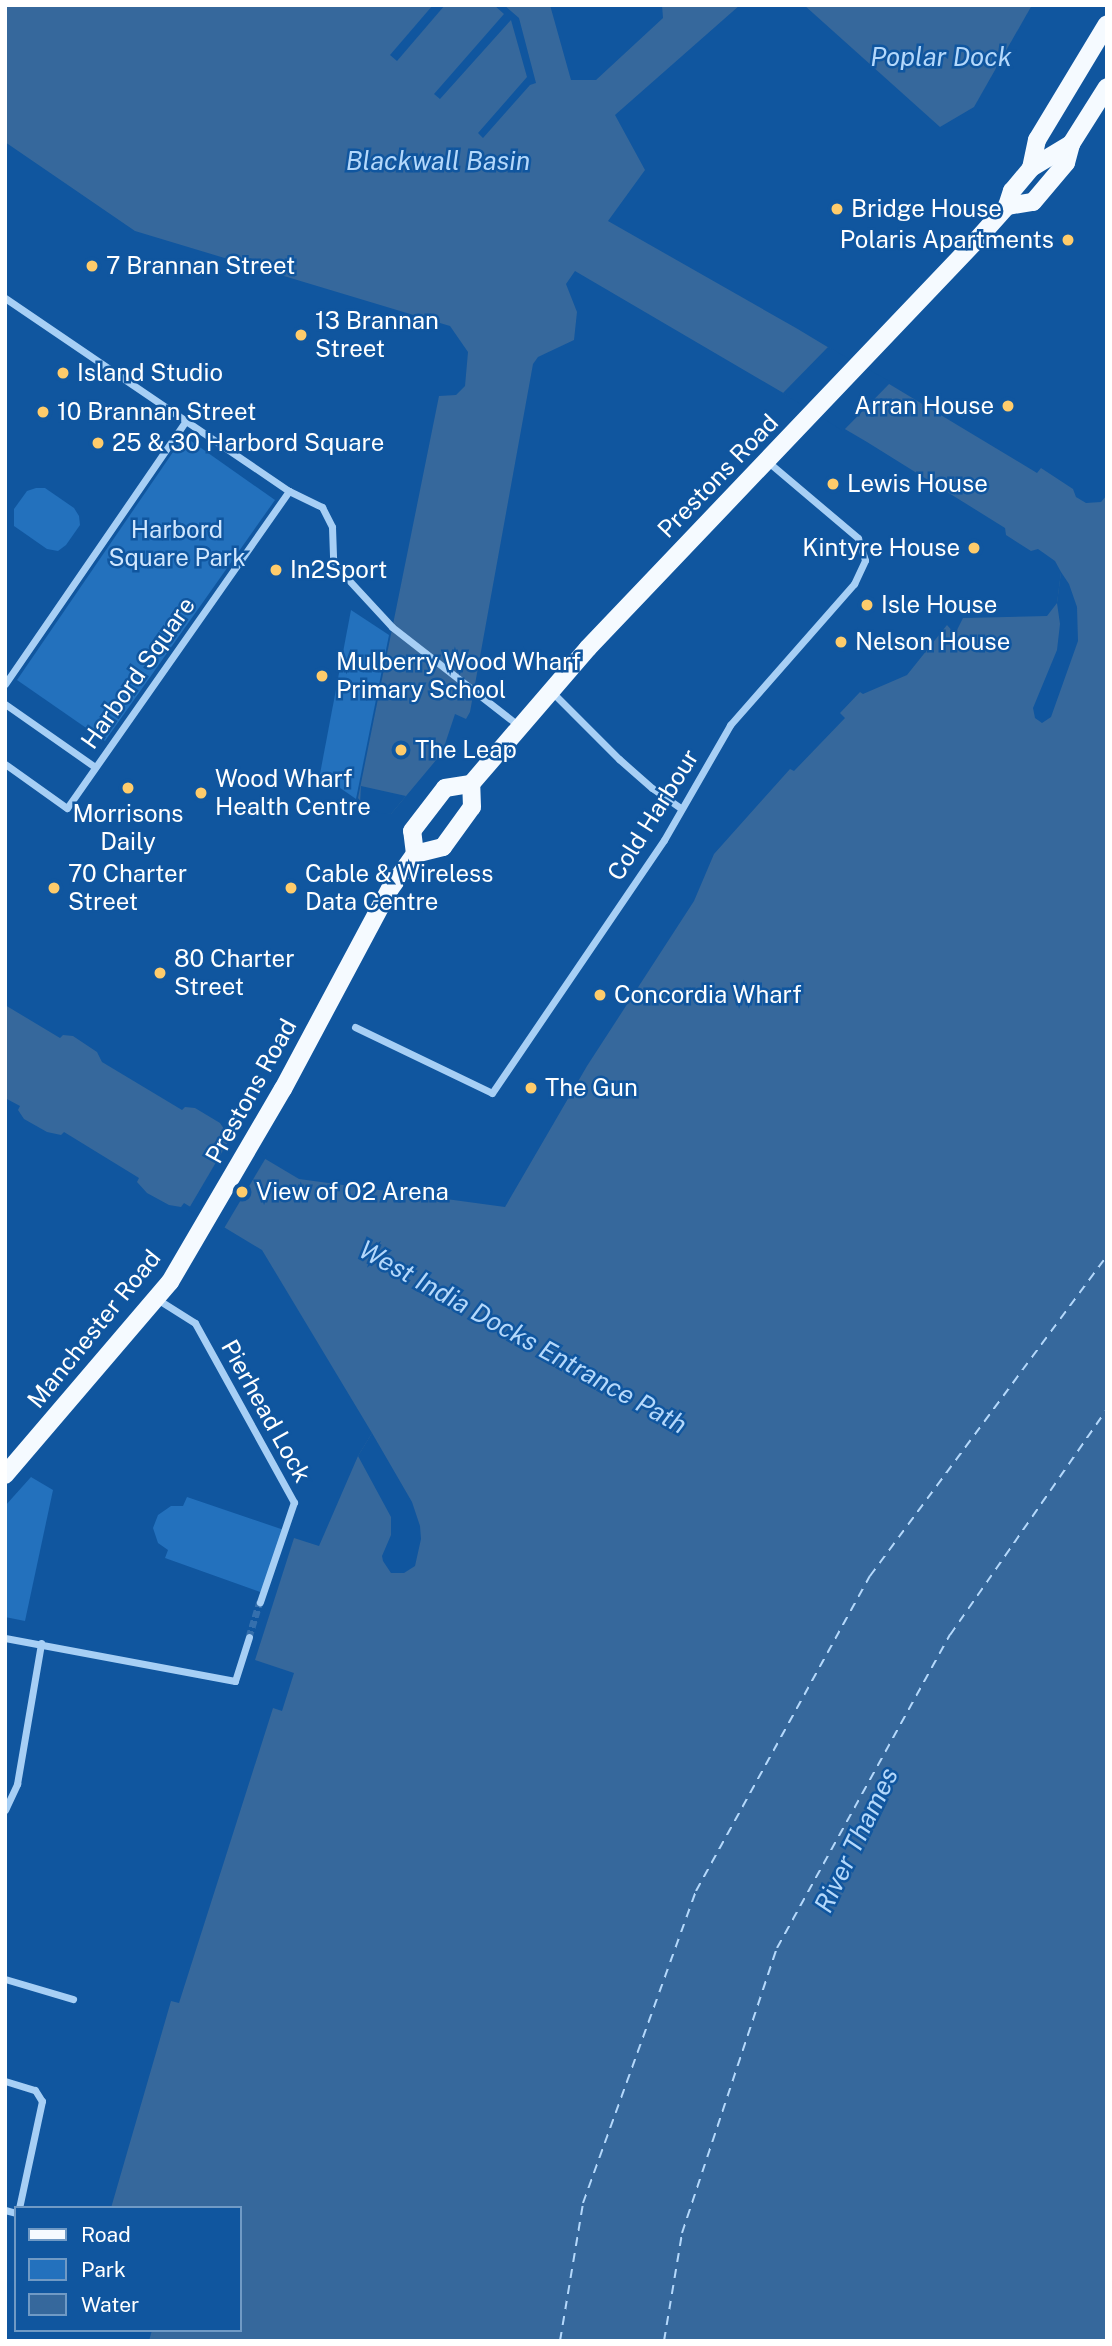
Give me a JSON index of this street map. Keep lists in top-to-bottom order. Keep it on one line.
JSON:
{"streets":{"main road":["Prestons Road","Manchester Road"],"street":["Harbord Square","Cold Harbour","Pierhead Lock"]},"crossings":[["Prestons Road","Cold Harbour"],["Prestons Road","Manchester Road"],["Manchester Road","Pierhead Lock"]],"water":["Poplar Dock","Blackwall Basin","West India Docks Entrance Path","River Thames"],"parks":["Harbord Square Park"],"places":["Bridge House","Polaris Apartments","7 Brannan Street","13 Brannan Street","Island Studio","Arran House","10 Brannan Street","25 & 30 Harbord Square","Lewis House","Kintyre House","In2Sport","Isle House","Nelson House","Mulberry Wood Wharf Primary School","The Leap","Morrisons Daily","Wood Wharf Health Centre","70 Charter Street","Cable & Wireless Data Centre","80 Charter Street","Concordia Wharf","The Gun","View of O2 Arena"],"legend":["Road","Park","Water"]}
